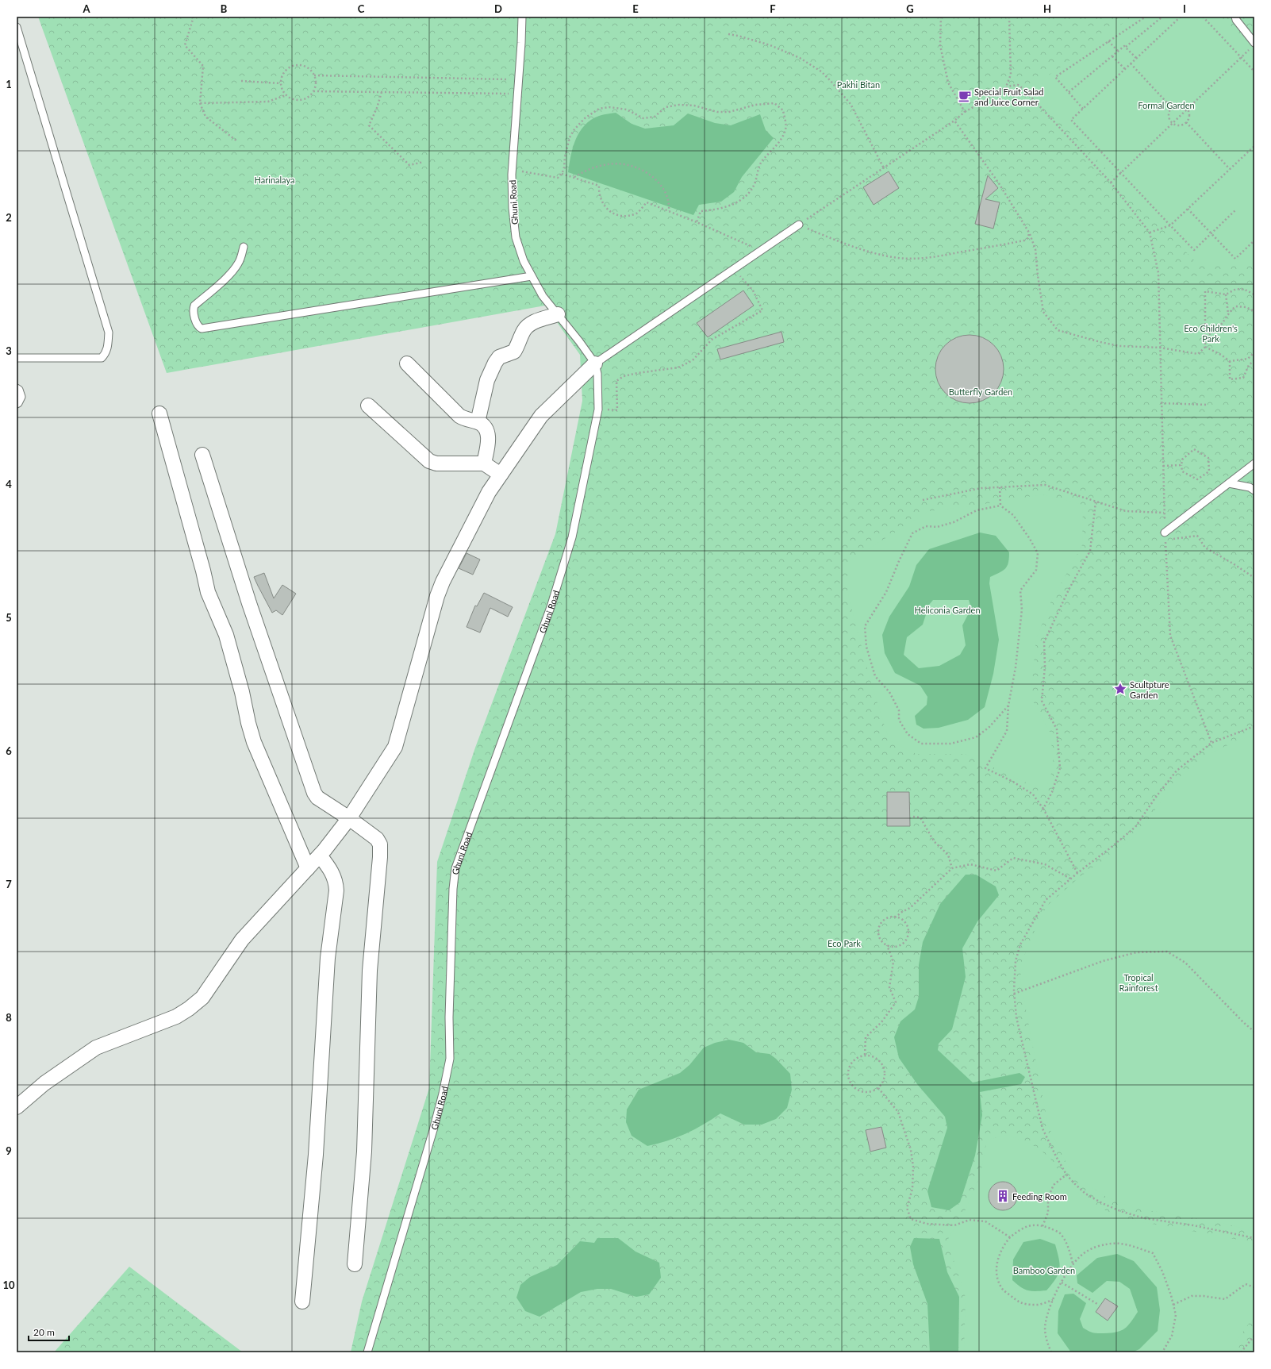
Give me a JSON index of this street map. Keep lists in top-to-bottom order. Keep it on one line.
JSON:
{"streets":{"lane":["Ghuni Road"]},"parks":["Pakhi Bitan","Formal Garden","Harinalaya","Eco Children's Park","Butterfly Garden","Heliconia Garden","Eco Park","Tropical Rainforest","Bamboo Garden"],"places":{"cafe":["Special Fruit Salad and Juice Corner"],"place":["Scultpture Garden"],"building":["Feeding Room"]},"scale_bar":"20 m","grid":{"columns":["A","B","C","D","E","F","G","H","I"],"rows":["1","2","3","4","5","6","7","8","9","10"]}}
